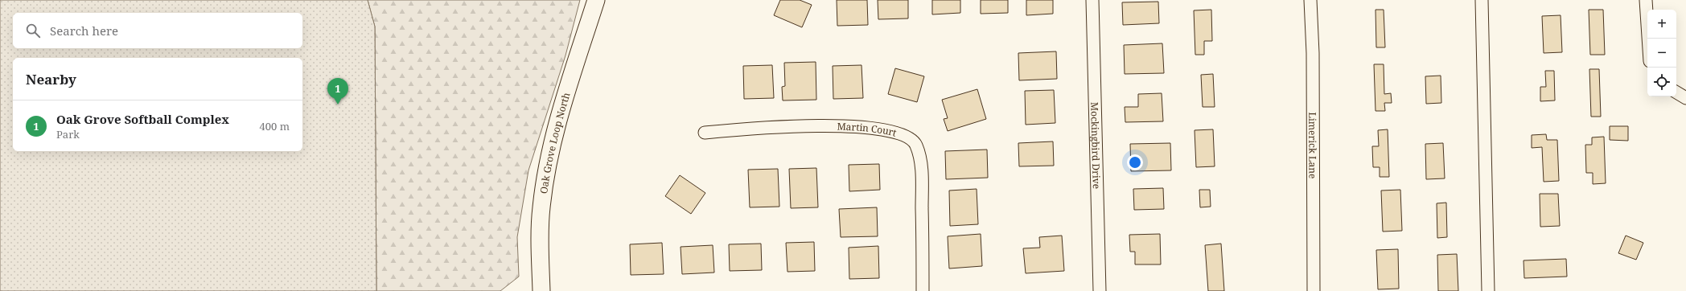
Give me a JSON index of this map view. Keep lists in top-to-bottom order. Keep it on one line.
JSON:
{"streets":{"street":["Martin Court","Oak Grove Loop North","Mockingbird Drive","Limerick Lane"]},"page":{"map_buttons":["+","−"],"search":"Search here","heading":"Nearby","pins":"1","list":[{"mark":"1","name":"Oak Grove Softball Complex","note":"Park","value":"400 m"}]}}
